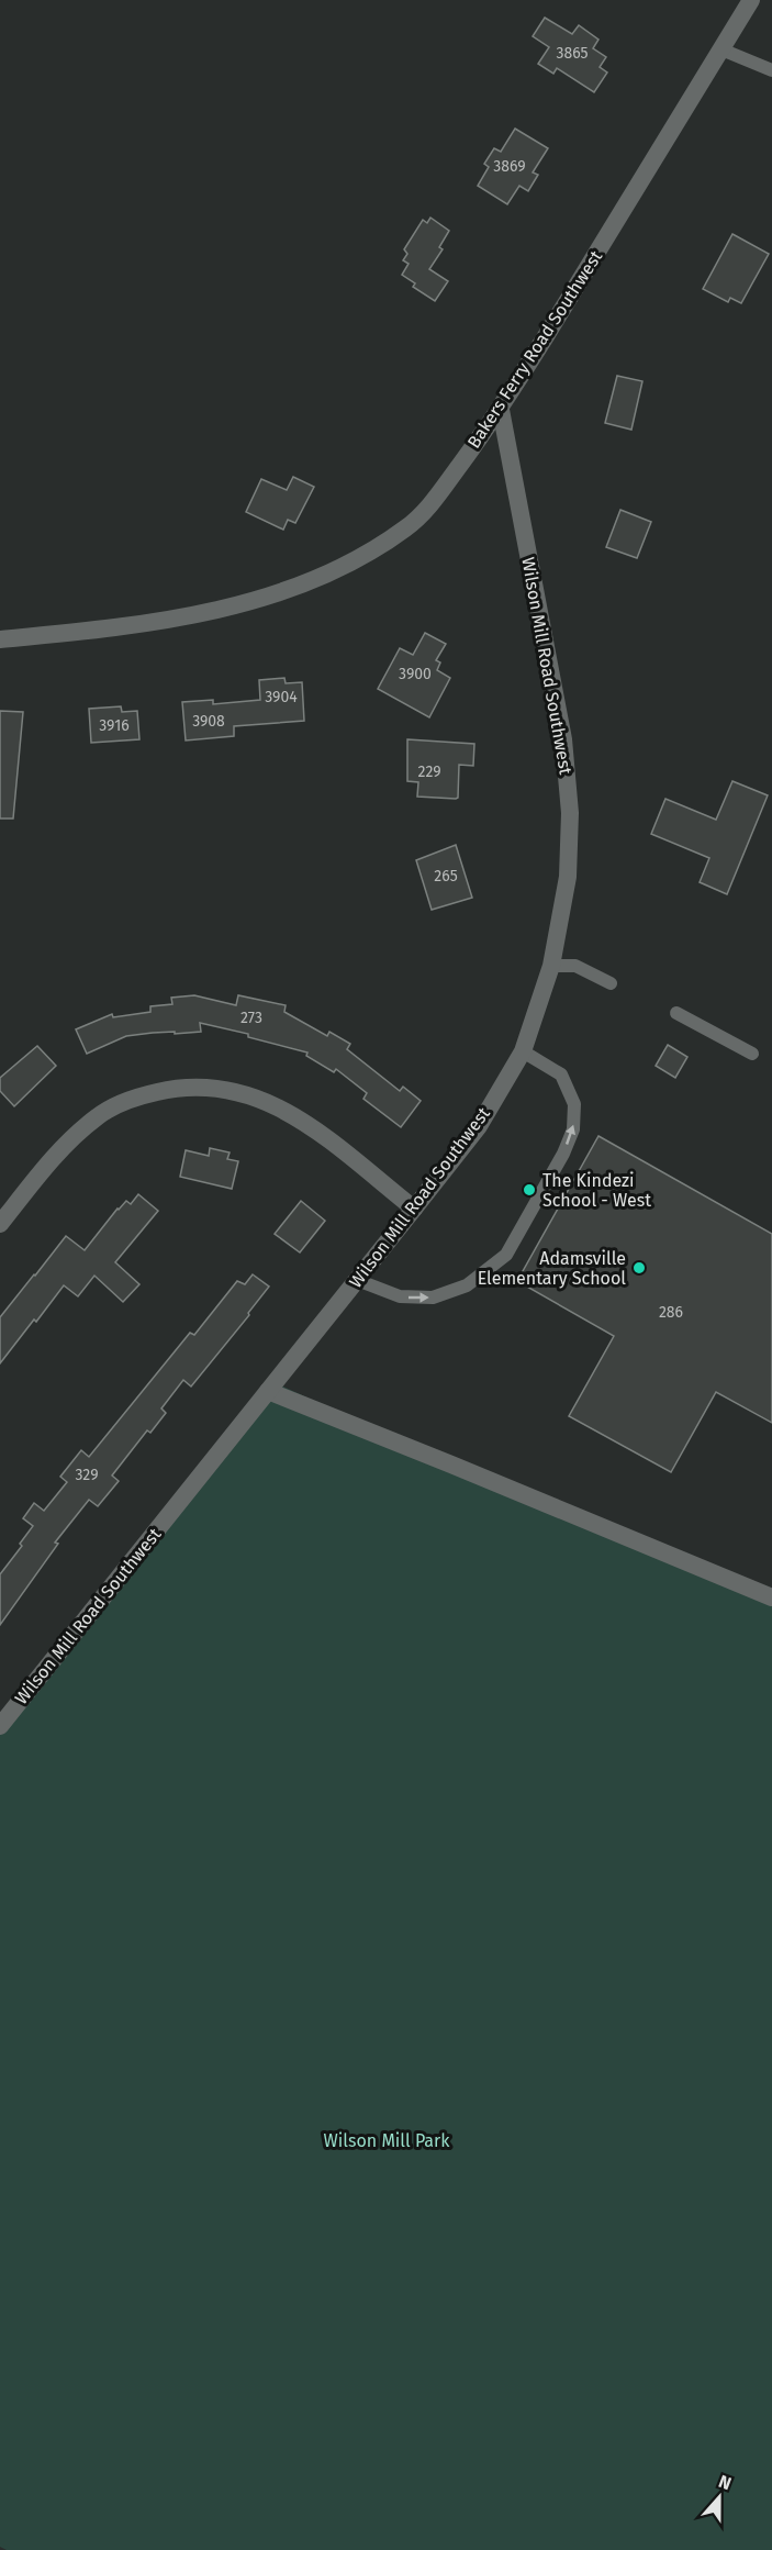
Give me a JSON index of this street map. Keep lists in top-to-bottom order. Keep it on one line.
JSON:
{"streets":{"street":["Bakers Ferry Road Southwest","Wilson Mill Road Southwest"]},"crossings":[["Bakers Ferry Road Southwest","Wilson Mill Road Southwest"]],"parks":["Wilson Mill Park"],"places":["The Kindezi School - West","Adamsville Elementary School"],"house_numbers":["3865","3869","3900","3904","3908","3916","229","265","273","286","329"],"north":"top"}
